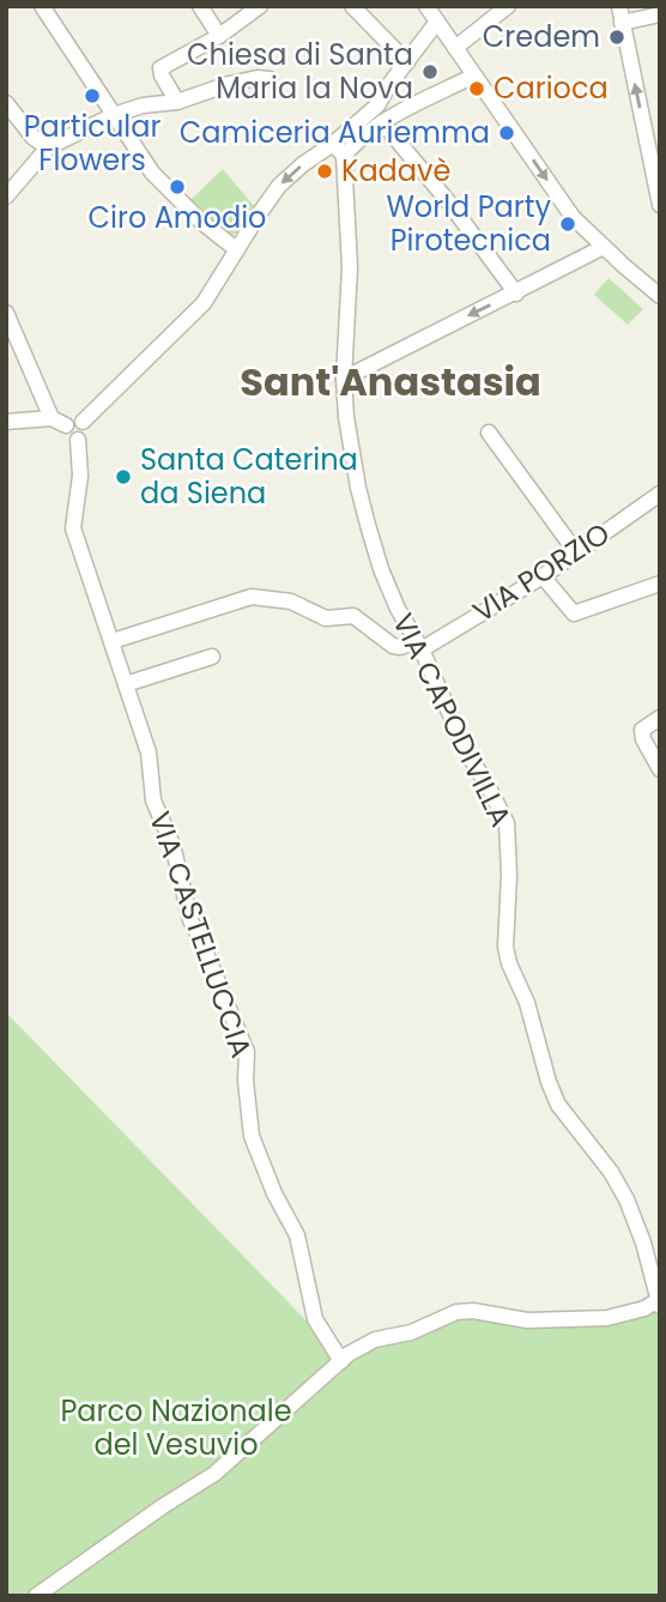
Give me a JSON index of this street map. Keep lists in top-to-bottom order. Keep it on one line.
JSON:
{"streets":{"street":["VIA PORZIO","VIA CAPODIVILLA","VIA CASTELLUCCIA"]},"crossings":[["VIA PORZIO","VIA CAPODIVILLA"]],"districts":["Sant'Anastasia"],"parks":["Parco Nazionale del Vesuvio"],"places":["Credem","Chiesa di Santa Maria la Nova","Carioca","Particular Flowers","Camiceria Auriemma","Kadavè","Ciro Amodio","World Party Pirotecnica","Santa Caterina da Siena"]}
